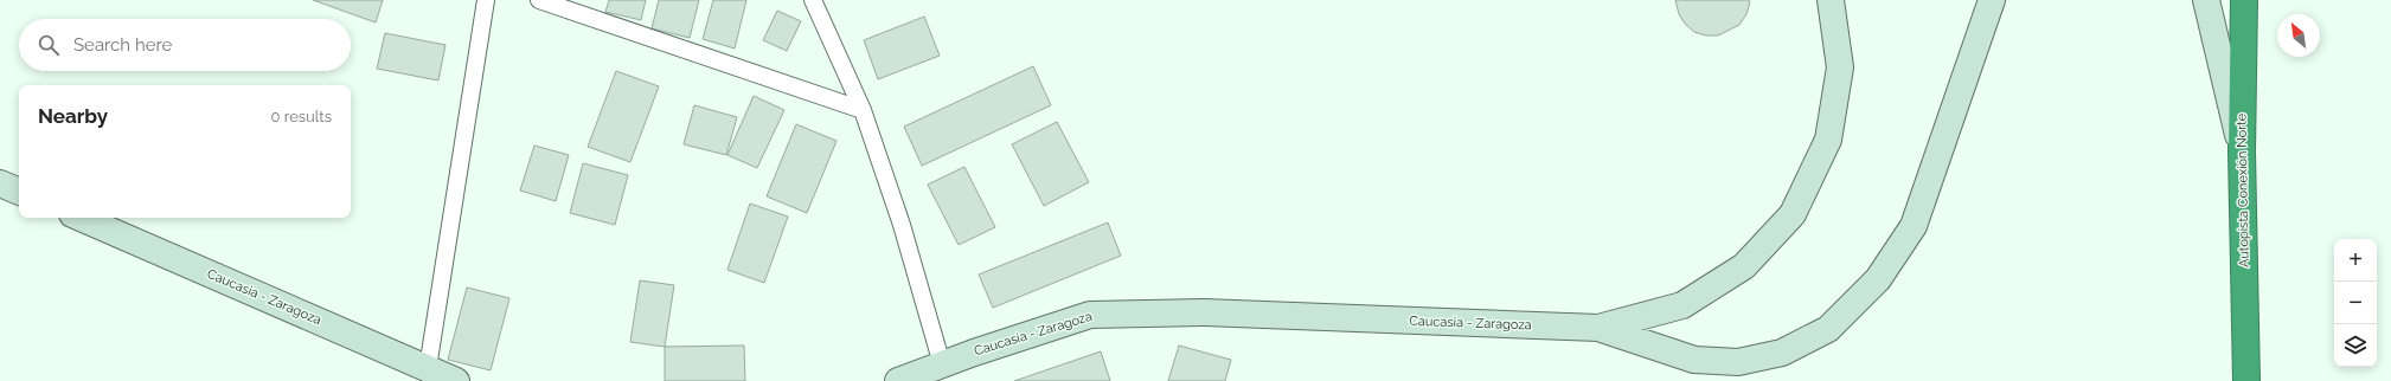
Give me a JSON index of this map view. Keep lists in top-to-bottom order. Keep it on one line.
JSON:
{"streets":{"highway":["Autopista Conexión Norte"],"main road":["Caucasia - Zaragoza"]},"north":"top left","page":{"search":"Search here","heading":["Nearby","0 results"],"map_buttons":["+","−"]}}
